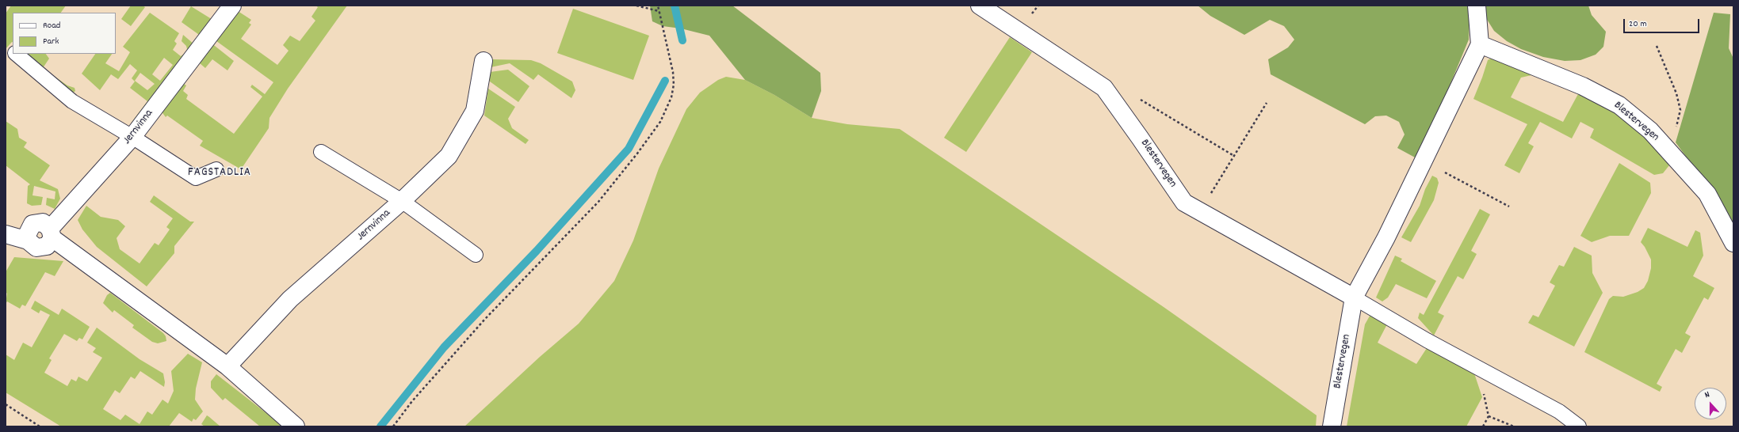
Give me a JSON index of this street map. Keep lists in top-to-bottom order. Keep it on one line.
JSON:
{"streets":{"street":["Blestervegen","Jernvinna"]},"districts":["FAGSTADLIA"],"legend":["Road","Park"],"scale_bar":"20 m","north":"top"}
